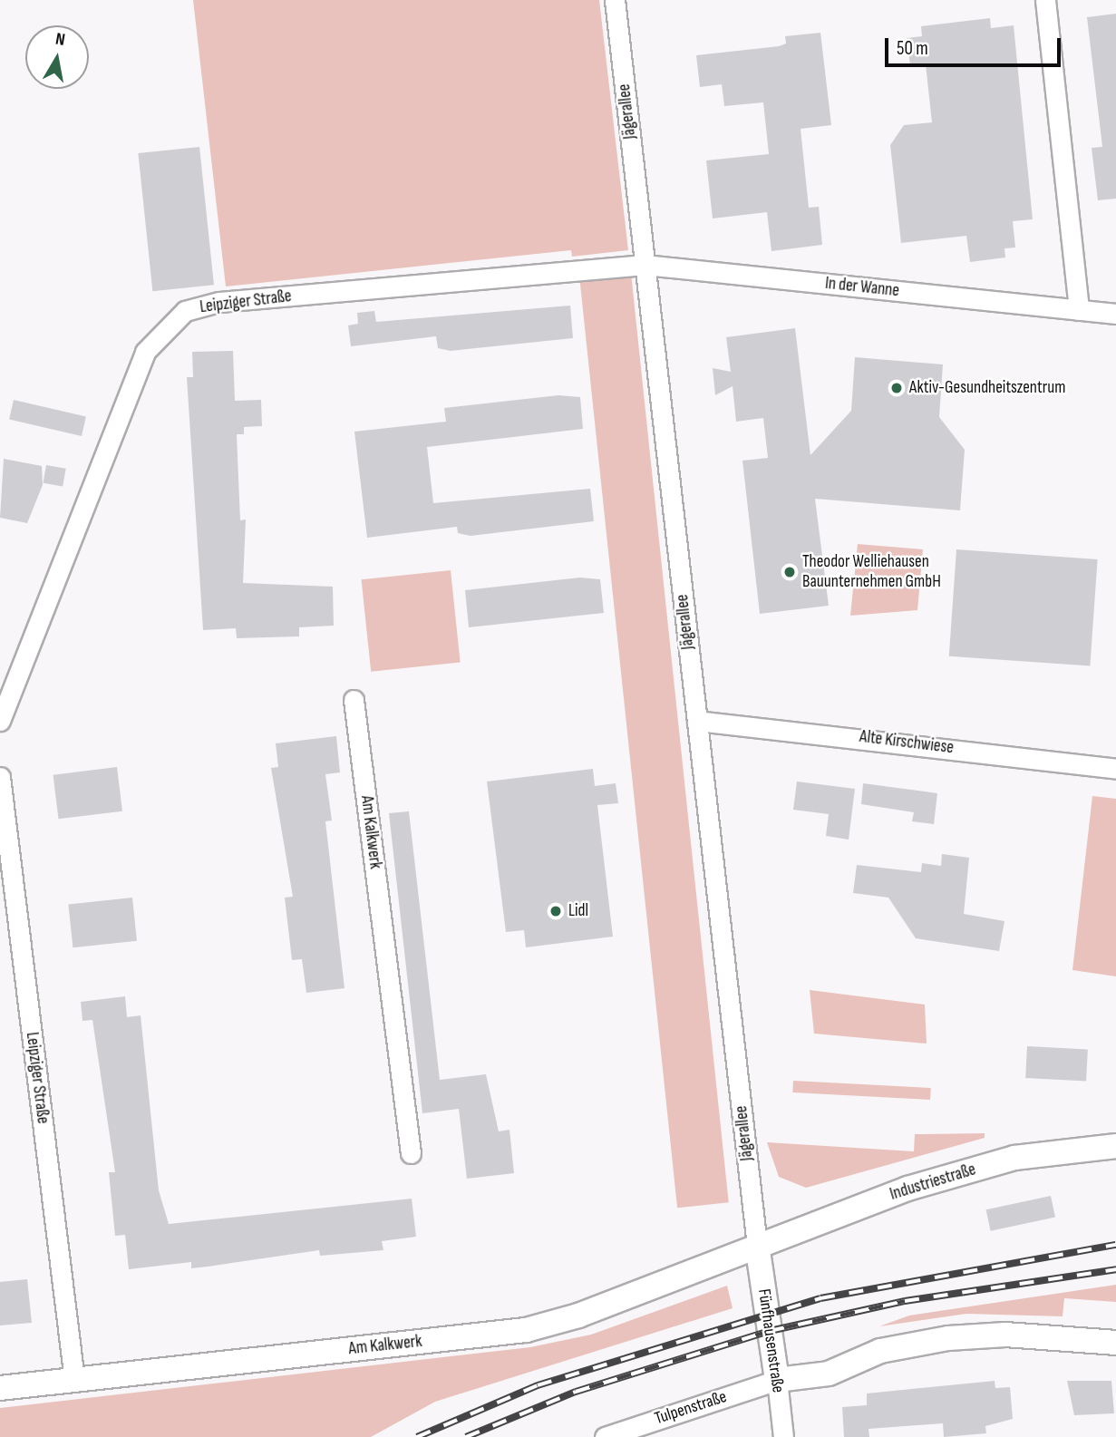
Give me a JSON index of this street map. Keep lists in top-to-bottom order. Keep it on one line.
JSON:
{"streets":{"street":["Jägerallee","In der Wanne","Leipziger Straße","Alte Kirschwiese","Am Kalkwerk","Industriestraße","Fünfhausenstraße","Tulpenstraße"]},"crossings":[["Jägerallee","In der Wanne"],["Jägerallee","Leipziger Straße"],["Jägerallee","Alte Kirschwiese"],["Jägerallee","Am Kalkwerk"],["Jägerallee","Industriestraße"],["Jägerallee","Fünfhausenstraße"],["In der Wanne","Leipziger Straße"],["Leipziger Straße","Am Kalkwerk"],["Am Kalkwerk","Industriestraße"],["Am Kalkwerk","Fünfhausenstraße"],["Industriestraße","Fünfhausenstraße"],["Fünfhausenstraße","Tulpenstraße"]],"places":["Aktiv-Gesundheitszentrum","Theodor Welliehausen Bauunternehmen GmbH","Lidl"],"scale_bar":"50 m","north":"top"}
